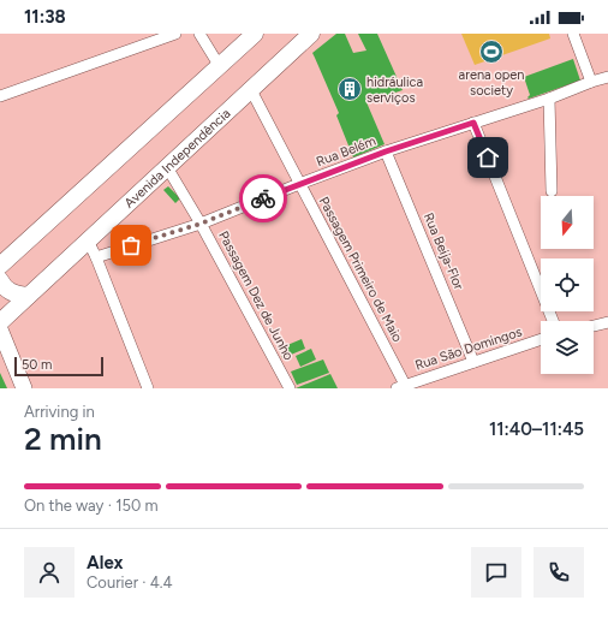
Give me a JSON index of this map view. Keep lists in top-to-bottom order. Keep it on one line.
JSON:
{"streets":{"main road":["Avenida Independência"],"street":["Rua Belém","Rua Beija-Flor","Passagem Primeiro de Maio","Passagem Dez de Junho","Rua São Domingos"]},"crossings":[["Rua Belém","Rua Beija-Flor"],["Rua Belém","Passagem Primeiro de Maio"],["Rua Belém","Passagem Dez de Junho"],["Avenida Independência","Passagem Primeiro de Maio"],["Avenida Independência","Passagem Dez de Junho"],["Rua Beija-Flor","Rua São Domingos"],["Passagem Primeiro de Maio","Rua São Domingos"]],"places":{"sports":["arena open society"],"building":["hidráulica serviços"]},"scale_bar":"50 m","north":"bottom","page":{"status":"11:38","scale":"50 m","heading":["2 min","Arriving in","11:40–11:45"],"panel":["Alex","Courier · 4.4"],"bar":"On the way · 150 m"}}
